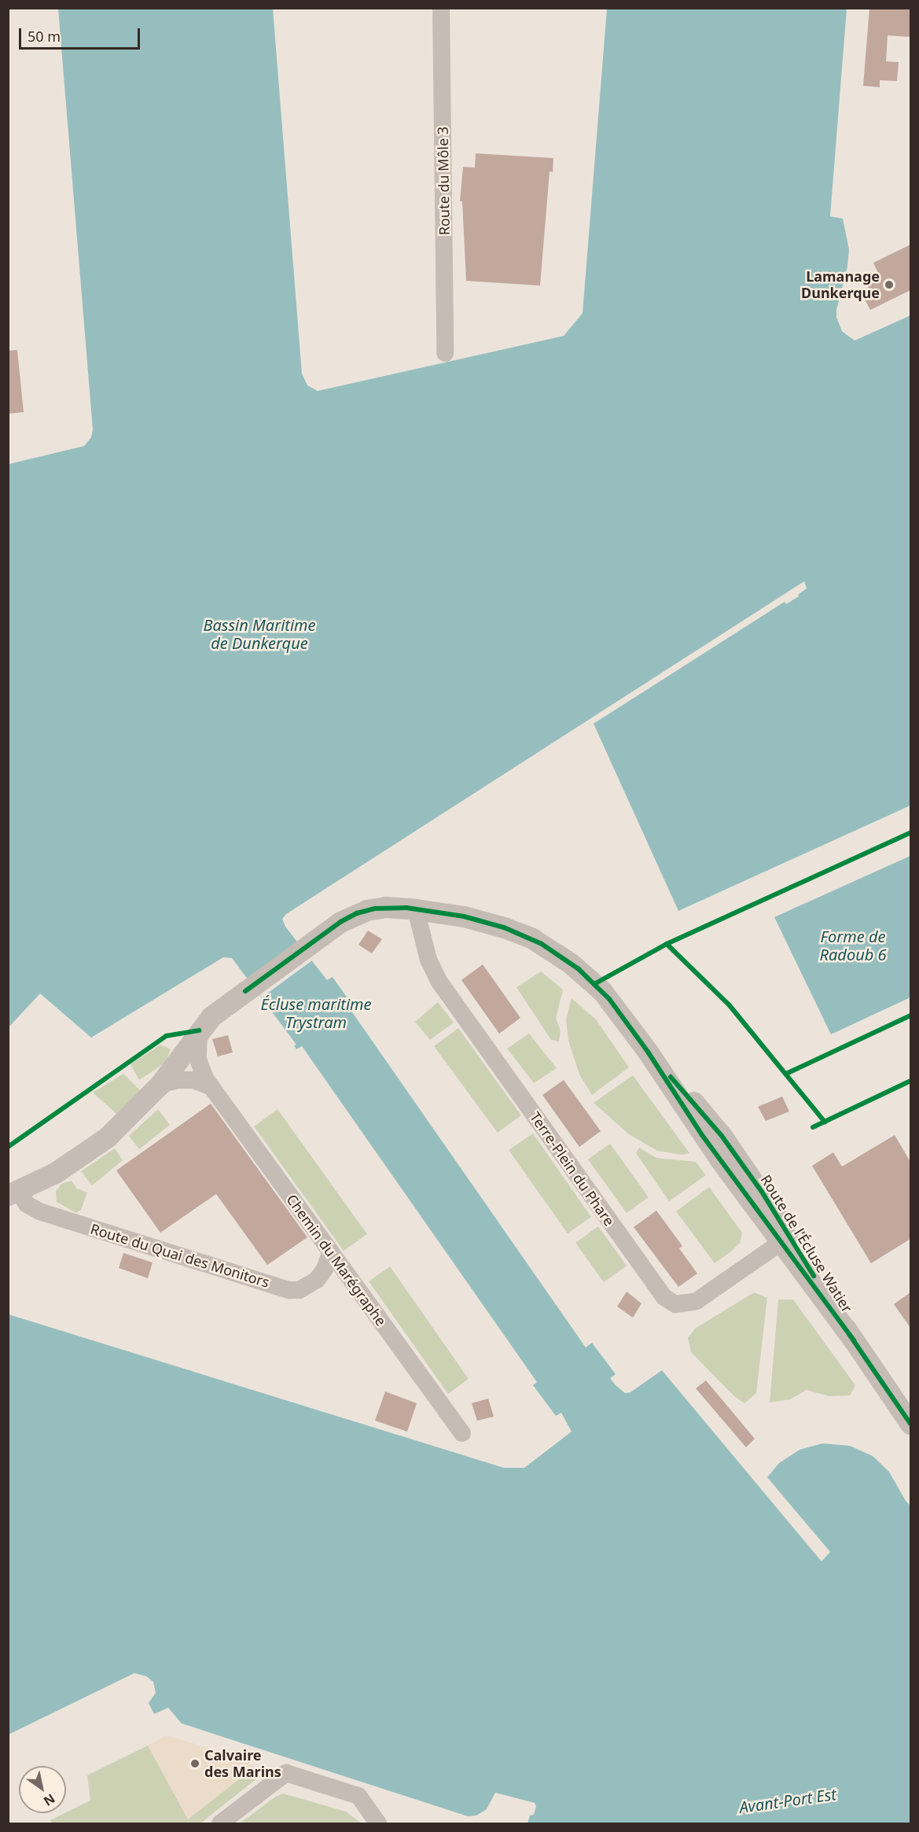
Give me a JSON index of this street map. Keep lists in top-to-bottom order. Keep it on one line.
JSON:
{"streets":{"street":["Route du Môle 3","Terre-Plein du Phare","Route de l'Écluse Watier","Route du Quai des Monitors","Chemin du Marégraphe"]},"crossings":[["Terre-Plein du Phare","Route de l'Écluse Watier"],["Route de l'Écluse Watier","Route du Quai des Monitors"],["Route de l'Écluse Watier","Chemin du Marégraphe"],["Route du Quai des Monitors","Chemin du Marégraphe"]],"water":["Bassin Maritime de Dunkerque","Forme de Radoub 6","Écluse maritime Trystram","Avant-Port Est"],"places":["Lamanage Dunkerque","Calvaire des Marins"],"scale_bar":"50 m","north":"bottom right"}
